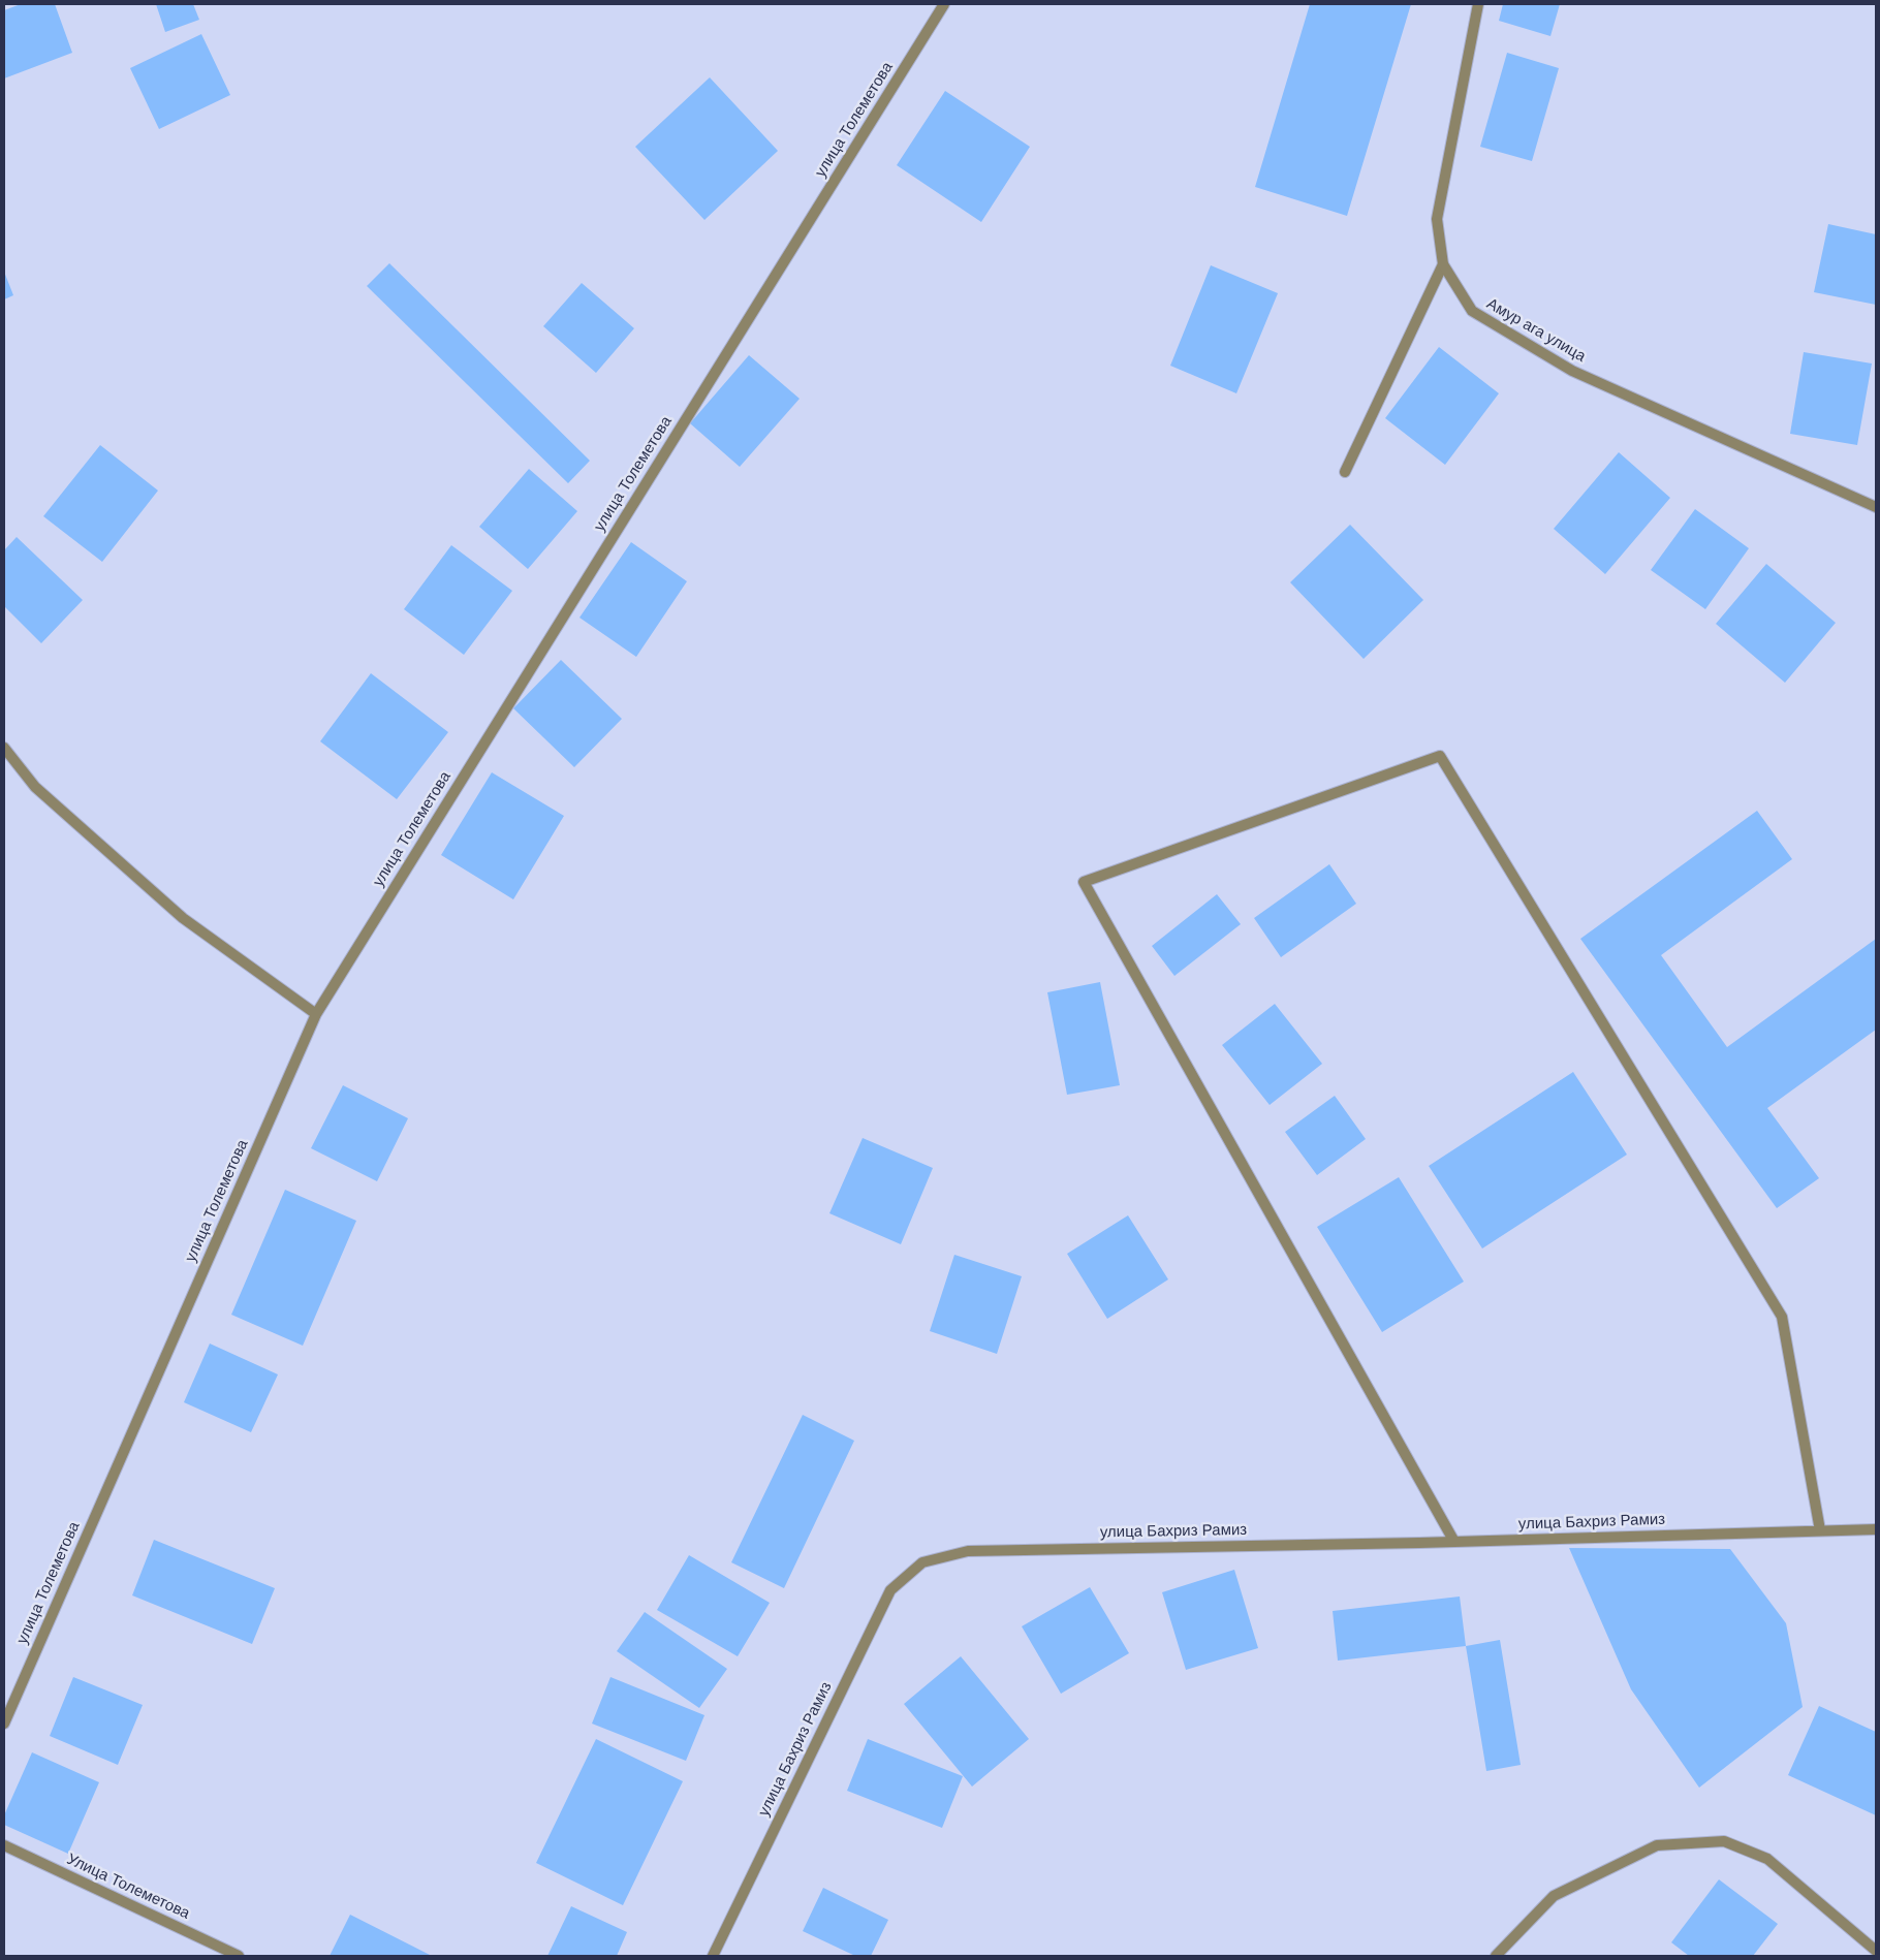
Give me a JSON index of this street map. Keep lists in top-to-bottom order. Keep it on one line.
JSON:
{"streets":{"street":["улица Толеметова","Амур ага улица","улица Бахриз Рамиз","Улица Толеметова"]}}
